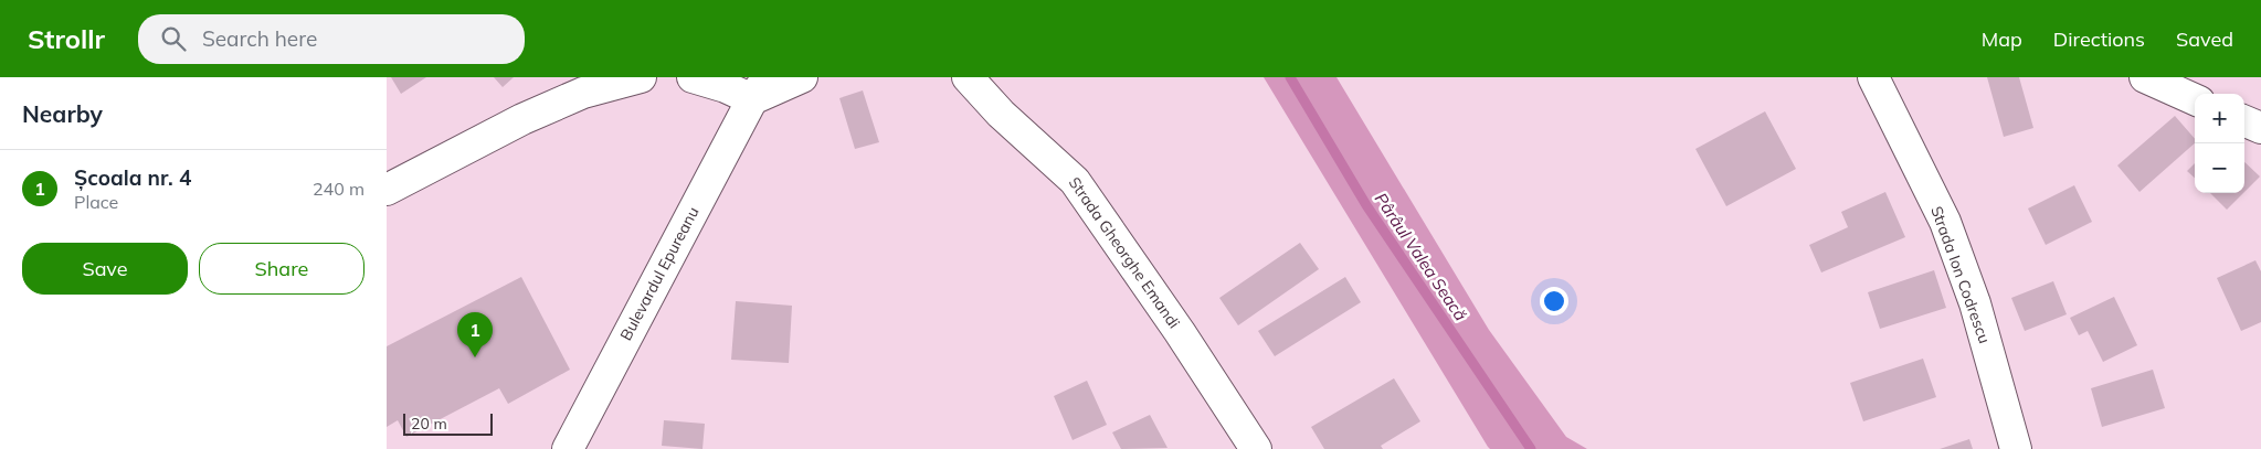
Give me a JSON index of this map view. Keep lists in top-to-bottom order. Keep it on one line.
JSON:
{"streets":{"main road":["Strada Gheorghe Emandi","Bulevardul Epureanu","Strada Ion Codrescu"]},"water":["Pârâul Valea Seacă"],"scale_bar":"20 m","page":{"header":"Strollr","search":"Search here","nav":["Map","Directions","Saved"],"heading":"Nearby","map_buttons":["+","−"],"list":[{"mark":"1","name":"Școala nr. 4","note":"Place","value":"240 m"}],"buttons":["Save","Share"],"pins":"1","scale":"20 m"}}
